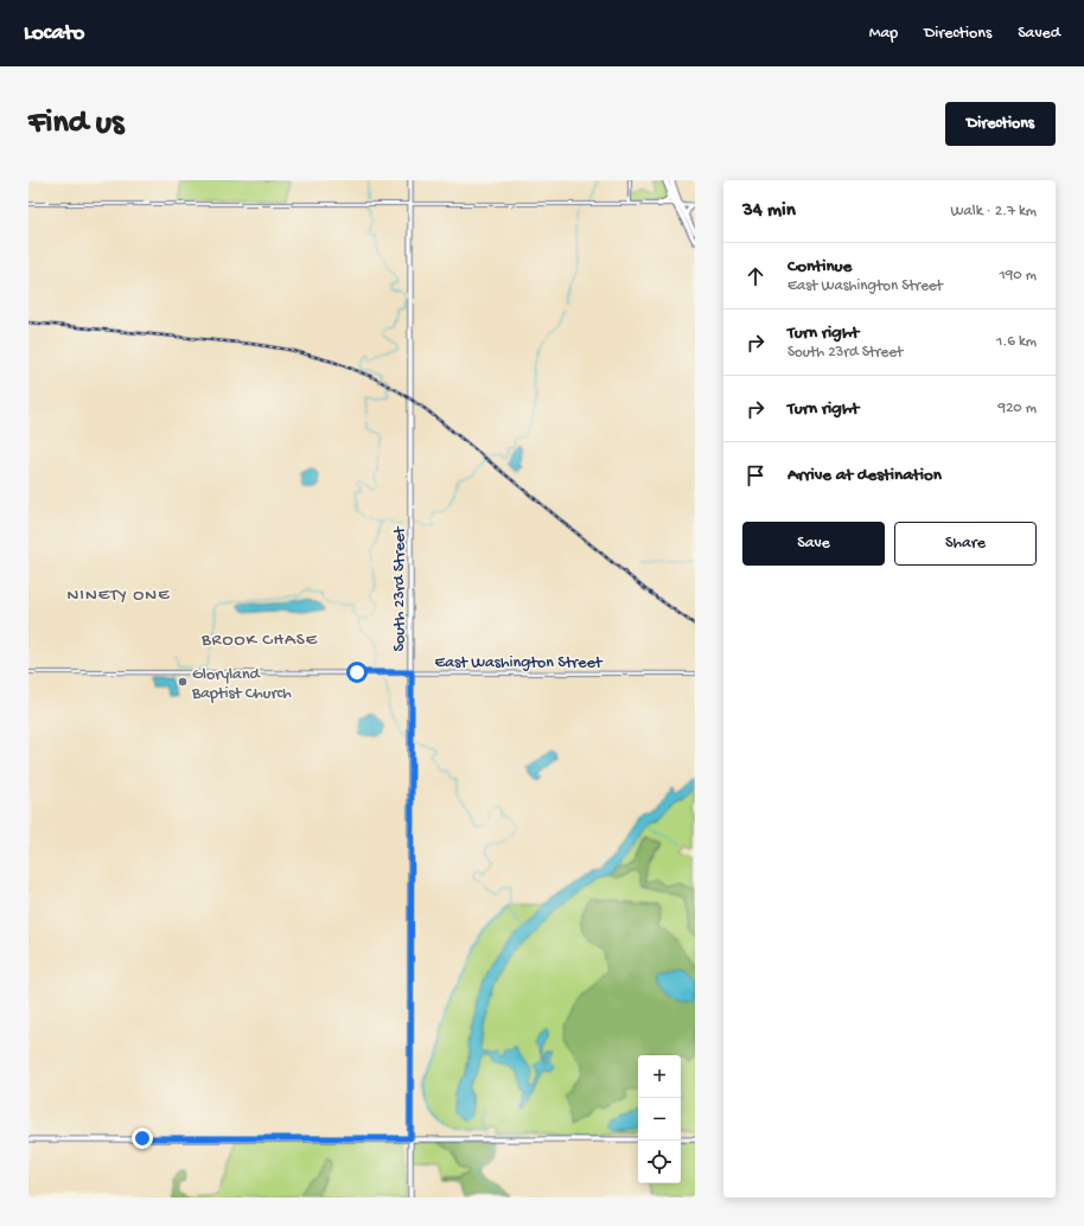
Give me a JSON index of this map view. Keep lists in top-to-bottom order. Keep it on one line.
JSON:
{"streets":{"main road":["South 23rd Street"],"street":["East Washington Street"]},"crossings":[["South 23rd Street","East Washington Street"]],"districts":["NINETY ONE","BROOK CHASE"],"places":["Gloryland Baptist Church"],"page":{"header":"Locato","nav":["Map","Directions","Saved"],"buttons":["Directions",["Save","Share"]],"title":"Find us","heading":["34 min","Walk · 2.7 km"],"list":[["Continue","East Washington Street","190 m"],["Turn right","South 23rd Street","1.6 km"],["Turn right","920 m"],"Arrive at destination"],"map_buttons":["+","−"]}}
